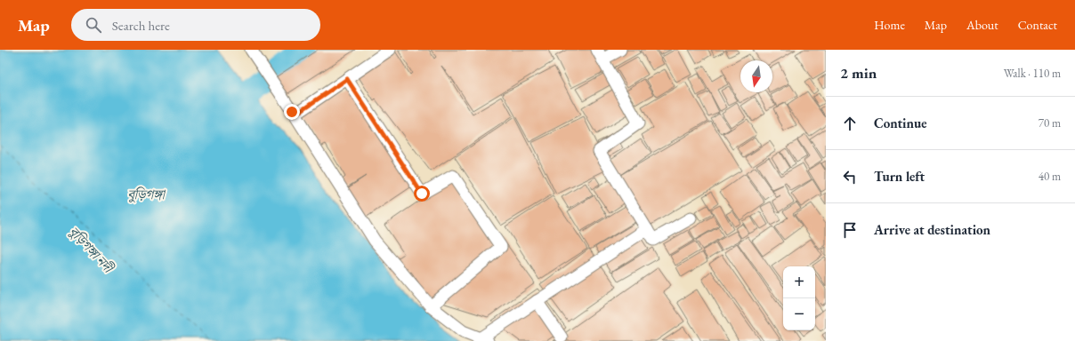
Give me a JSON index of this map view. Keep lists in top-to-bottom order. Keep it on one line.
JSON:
{"water":["বুড়িগঙ্গা","বুড়িগঙ্গা নদী"],"north":"bottom","page":{"header":"Map","search":"Search here","nav":["Home","Map","About","Contact"],"heading":["2 min","Walk · 110 m"],"list":[["Continue","70 m"],["Turn left","40 m"],"Arrive at destination"],"map_buttons":["+","−"]}}
